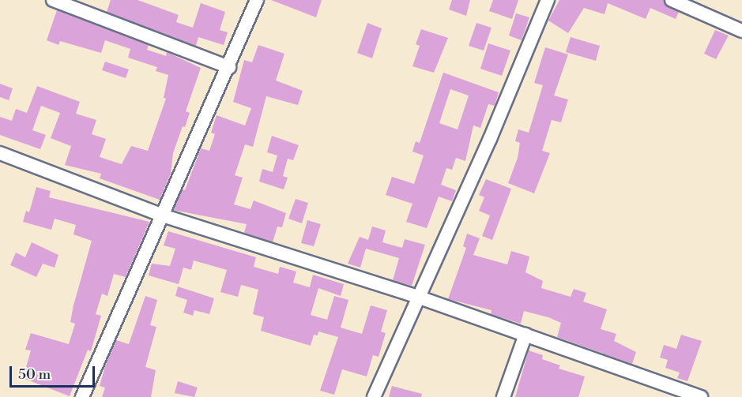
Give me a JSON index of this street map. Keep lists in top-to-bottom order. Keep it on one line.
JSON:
{"scale_bar":"50 m"}
